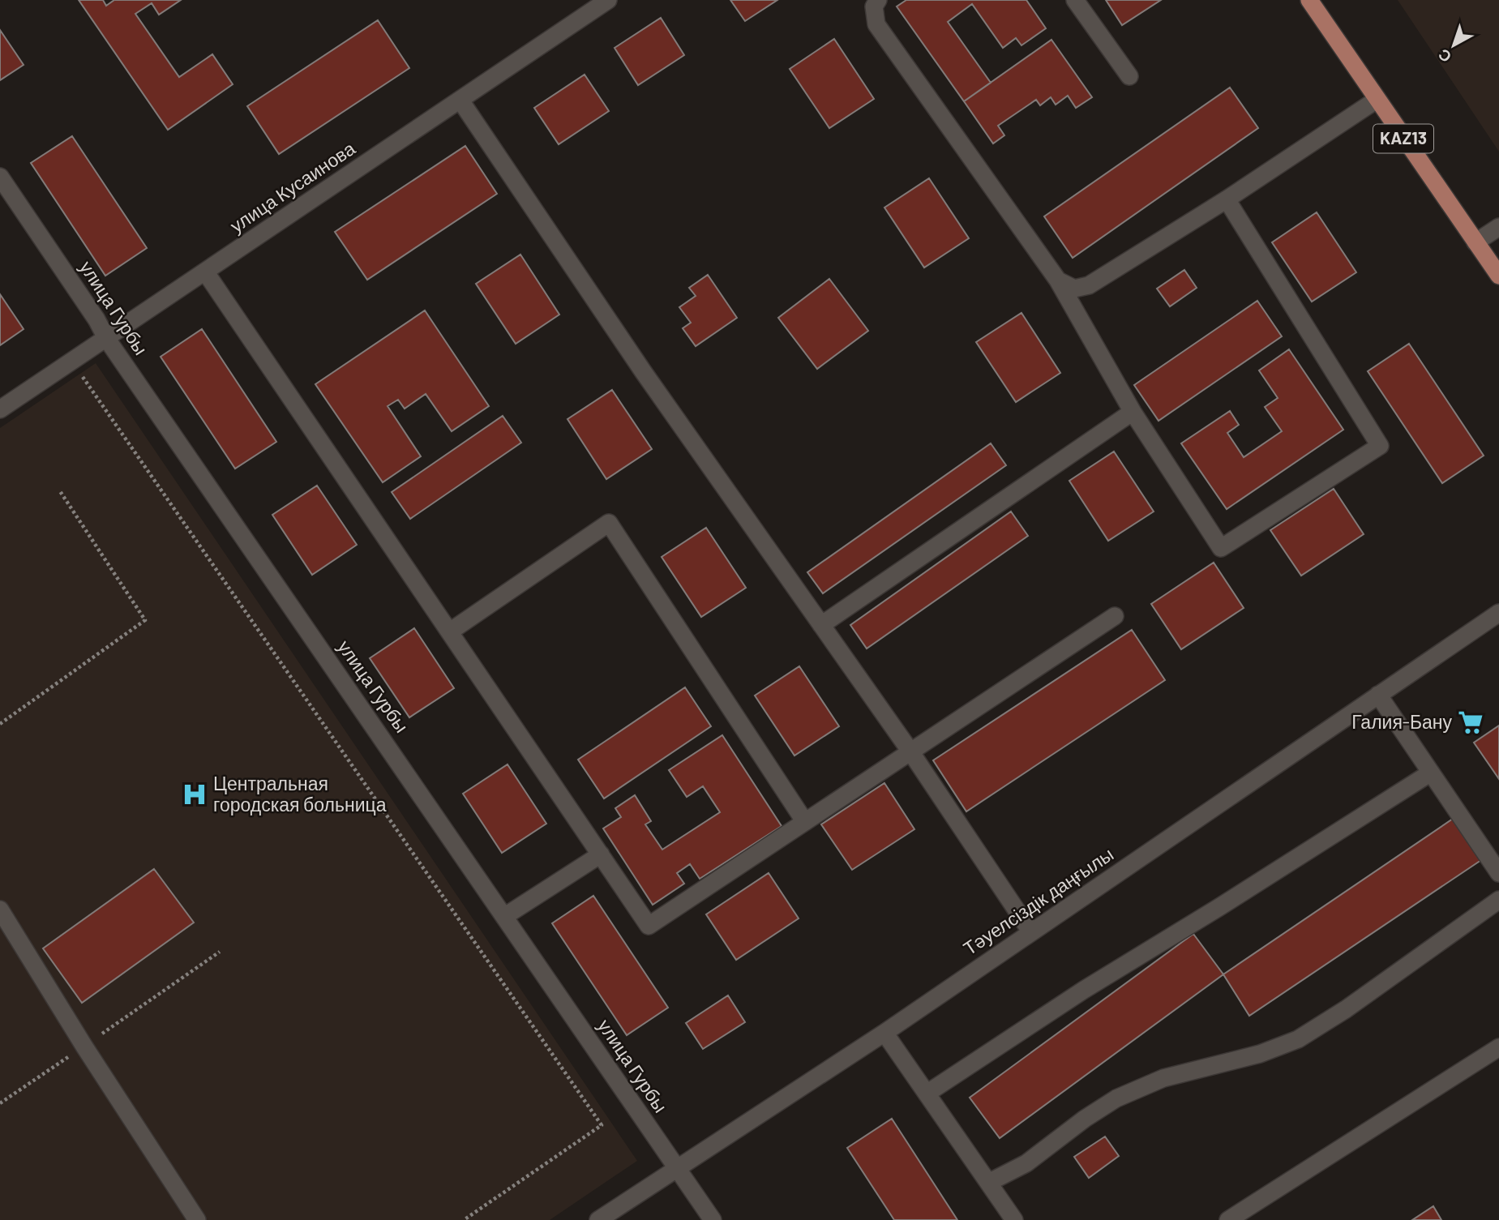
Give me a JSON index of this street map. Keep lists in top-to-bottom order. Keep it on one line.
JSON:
{"streets":{"main road":["KAZ13"],"street":["улица Кусаинова","улица Гурбы","Тәуелсіздік даңғылы"]},"crossings":[["улица Кусаинова","улица Гурбы"],["улица Гурбы","Тәуелсіздік даңғылы"]],"places":{"supermarket":["Галия-Бану"],"hospital":["Центральная городская больница"]},"north":"bottom left"}
